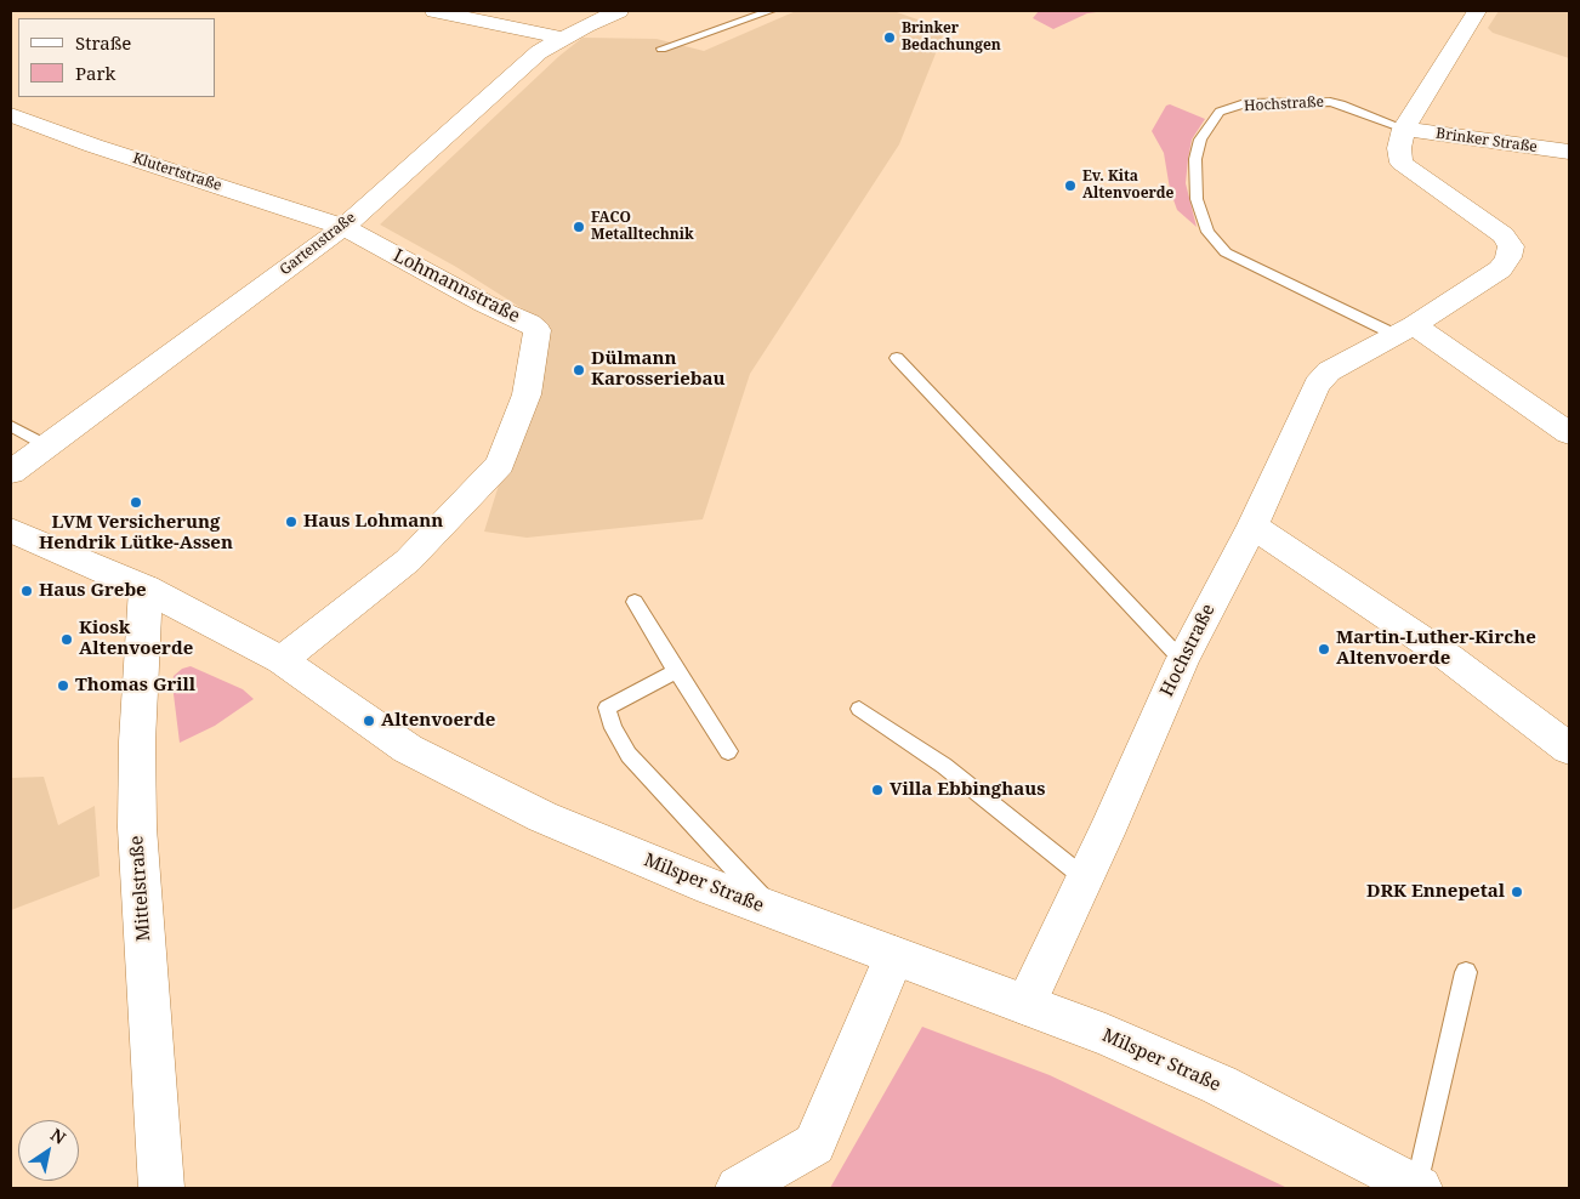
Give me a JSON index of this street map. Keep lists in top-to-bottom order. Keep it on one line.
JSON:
{"streets":{"street":["Hochstraße","Brinker Straße","Klutertstraße","Gartenstraße","Lohmannstraße","Milsper Straße","Mittelstraße"]},"crossings":[["Hochstraße","Brinker Straße"],["Hochstraße","Milsper Straße"],["Klutertstraße","Gartenstraße"],["Klutertstraße","Lohmannstraße"],["Gartenstraße","Lohmannstraße"],["Lohmannstraße","Milsper Straße"],["Milsper Straße","Mittelstraße"]],"places":["Brinker Bedachungen","Ev. Kita Altenvoerde","FACO Metalltechnik","Dülmann Karosseriebau","LVM Versicherung Hendrik Lütke-Assen","Haus Lohmann","Haus Grebe","Kiosk Altenvoerde","Martin-Luther-Kirche Altenvoerde","Thomas Grill","Altenvoerde","Villa Ebbinghaus","DRK Ennepetal"],"legend":["Straße","Park"],"north":"top right"}
